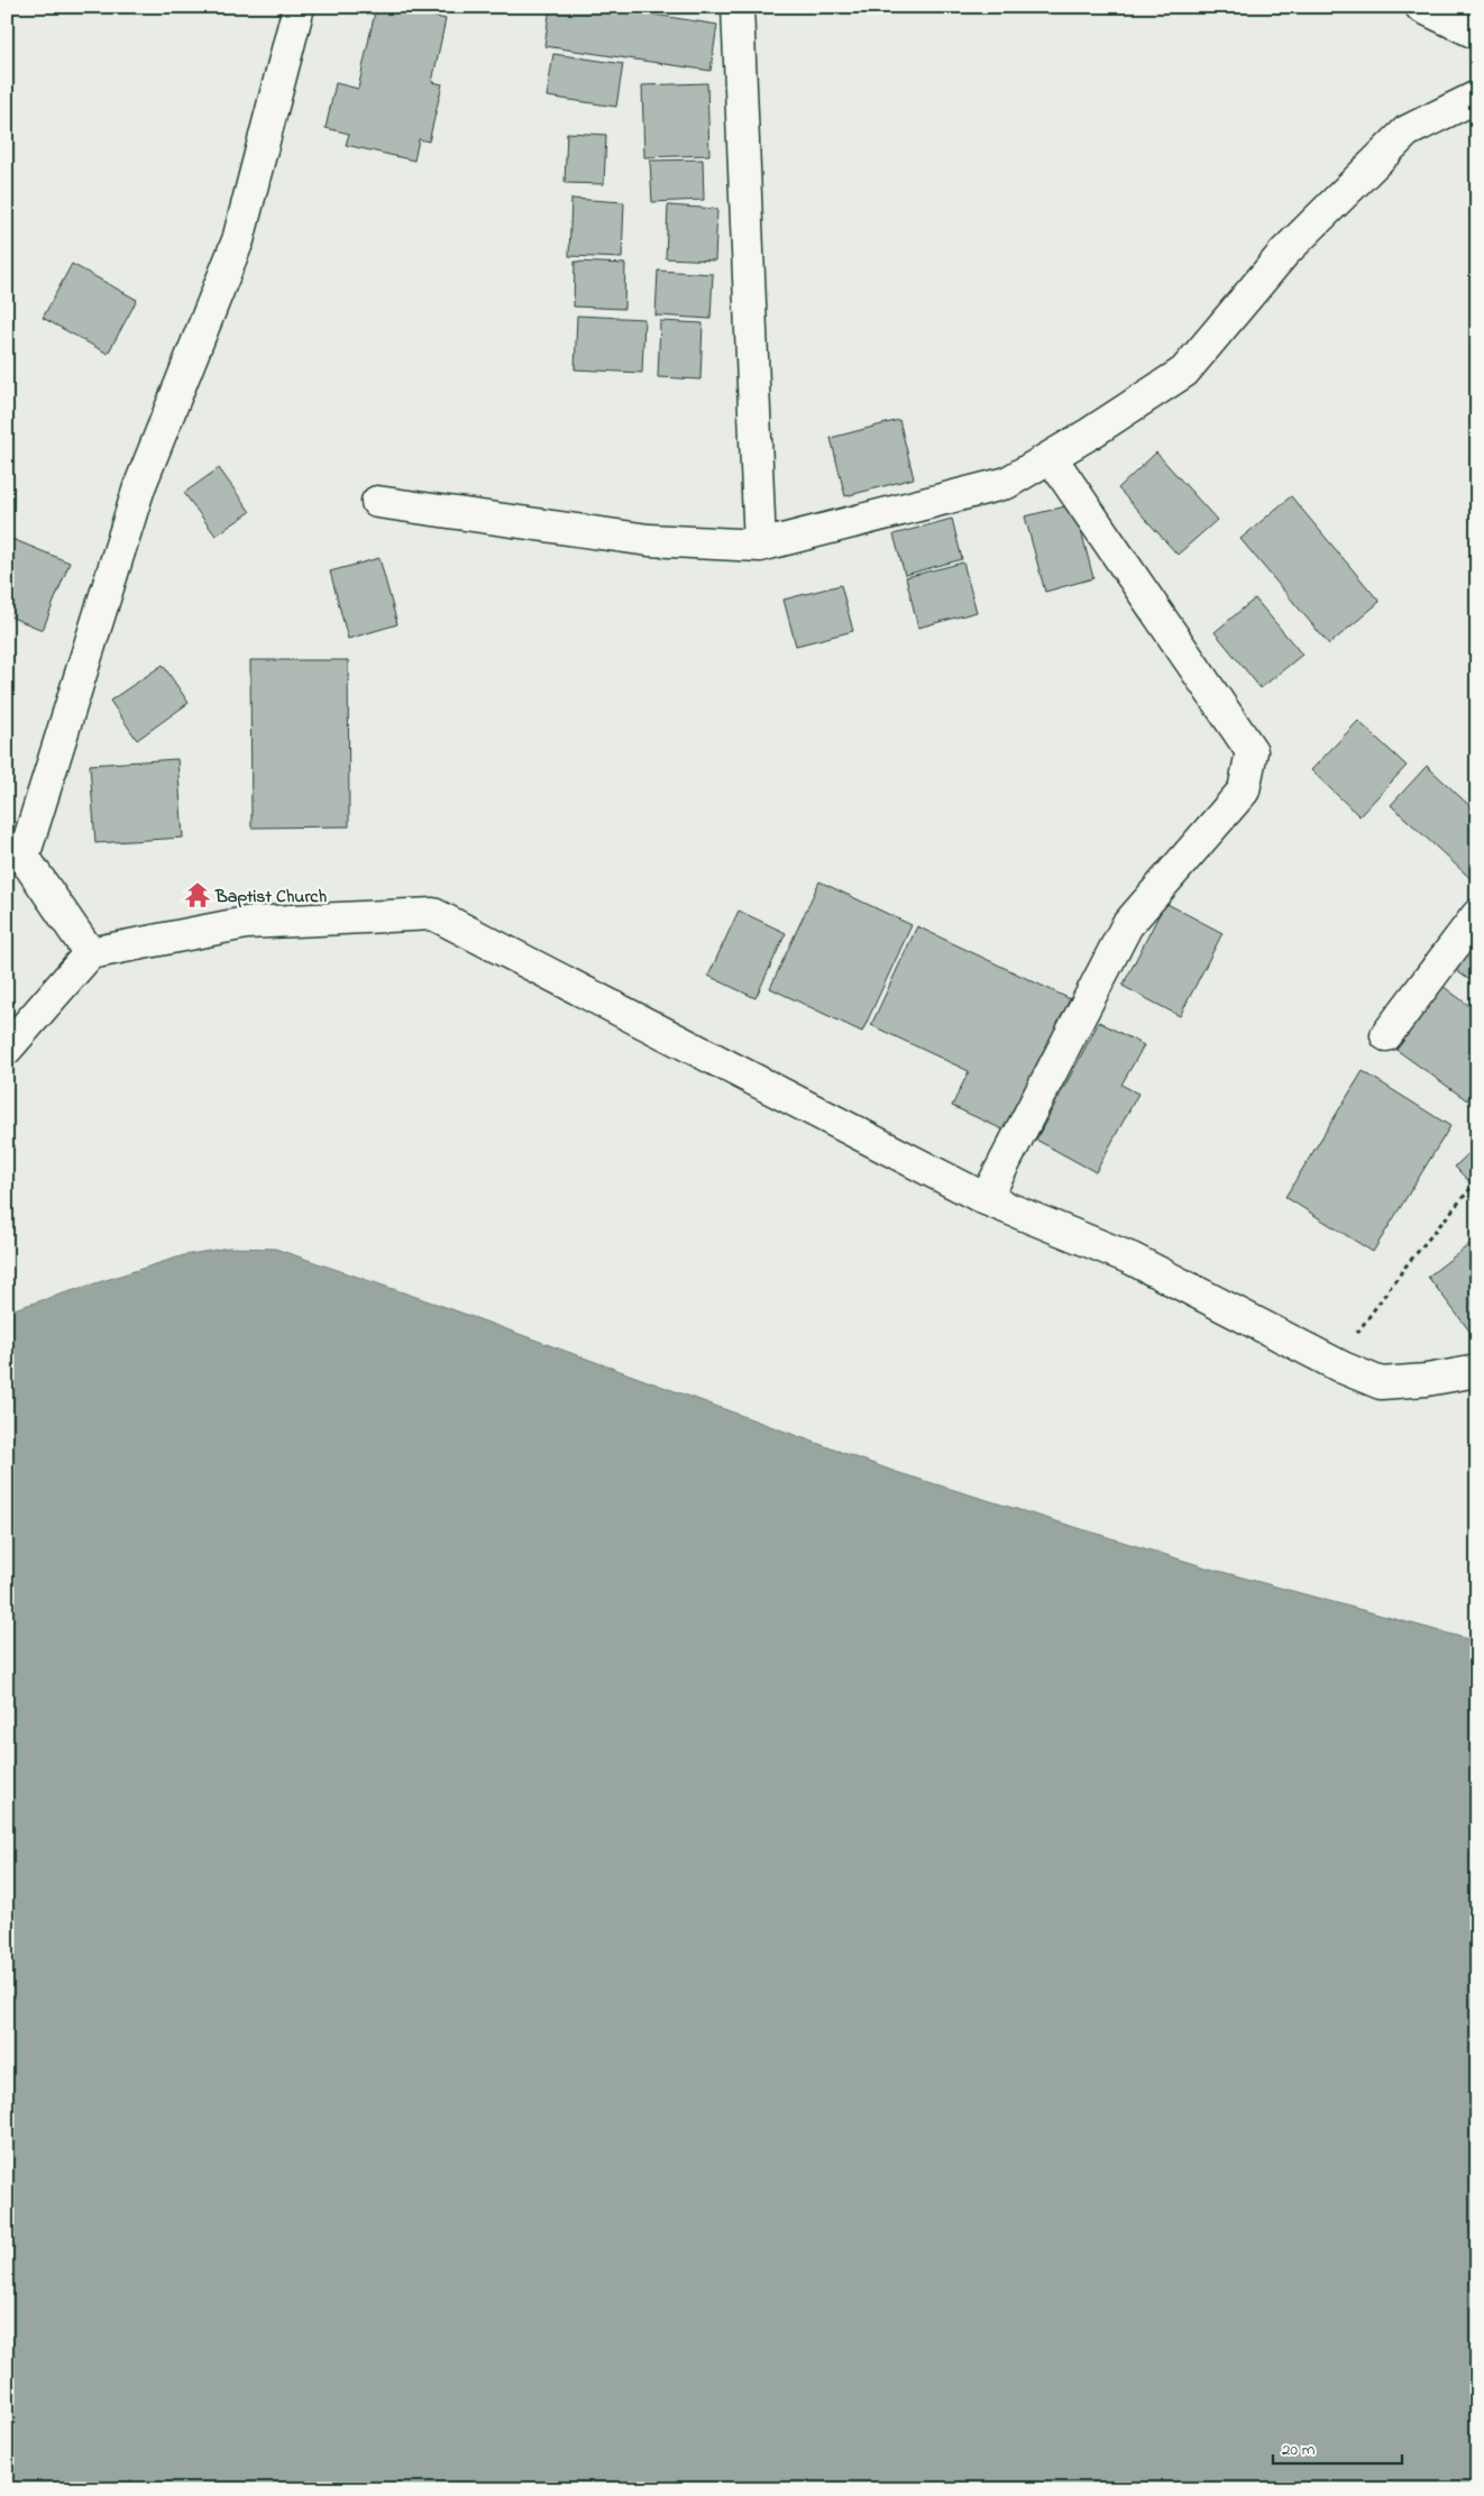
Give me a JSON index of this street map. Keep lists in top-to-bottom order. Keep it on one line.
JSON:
{"places":{"temple":["Baptist Church"]},"scale_bar":"20 m"}
